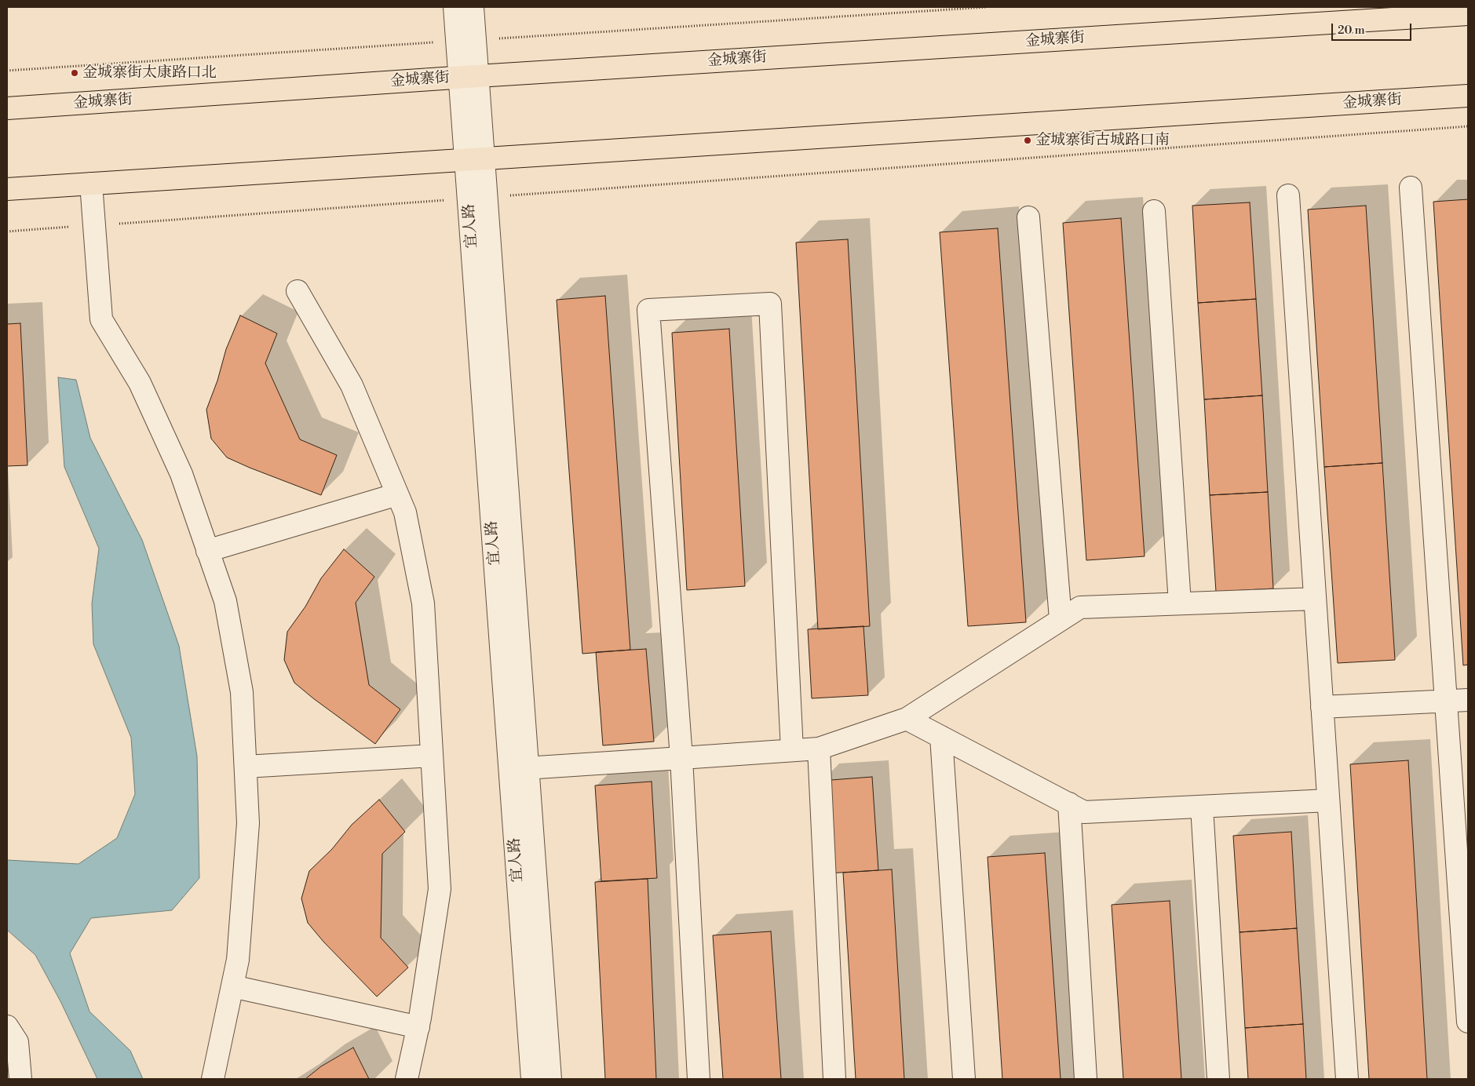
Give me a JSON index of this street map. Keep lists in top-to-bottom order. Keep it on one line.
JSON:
{"streets":{"main road":["金城寨街"],"street":["宜人路"]},"crossings":[["金城寨街","宜人路"]],"places":["金城寨街太康路口北","金城寨街古城路口南"],"scale_bar":"20 m"}
